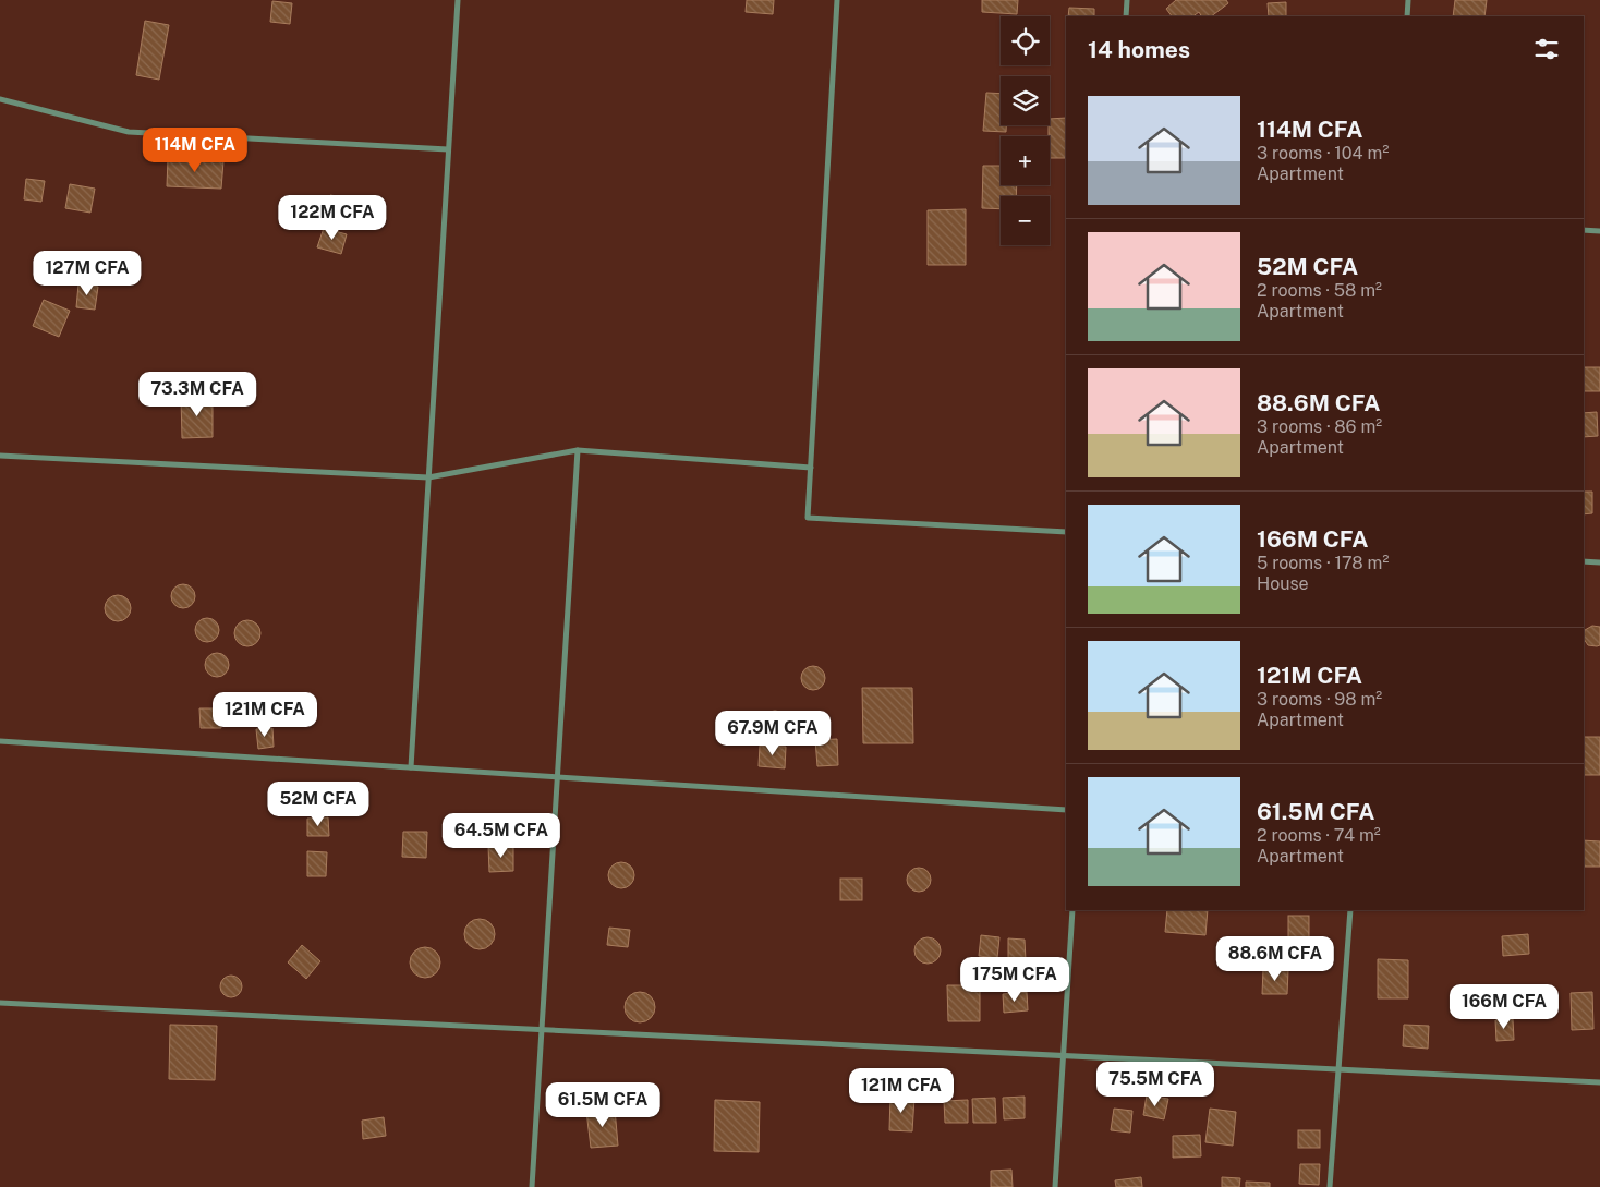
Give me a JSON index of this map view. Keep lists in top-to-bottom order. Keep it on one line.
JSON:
{"page":{"map_buttons":["+","−"],"heading":"14 homes","list":[{"name":"114M CFA","note":"3 rooms · 104 m² · Apartment"},{"name":"52M CFA","note":"2 rooms · 58 m² · Apartment"},{"name":"88.6M CFA","note":"3 rooms · 86 m² · Apartment"},{"name":"166M CFA","note":"5 rooms · 178 m² · House"},{"name":"121M CFA","note":"3 rooms · 98 m² · Apartment"},{"name":"61.5M CFA","note":"2 rooms · 74 m² · Apartment"}],"price":["114M CFA","122M CFA","127M CFA","73.3M CFA","121M CFA","67.9M CFA","52M CFA","64.5M CFA","88.6M CFA","175M CFA","166M CFA","75.5M CFA","121M CFA","61.5M CFA"]}}
